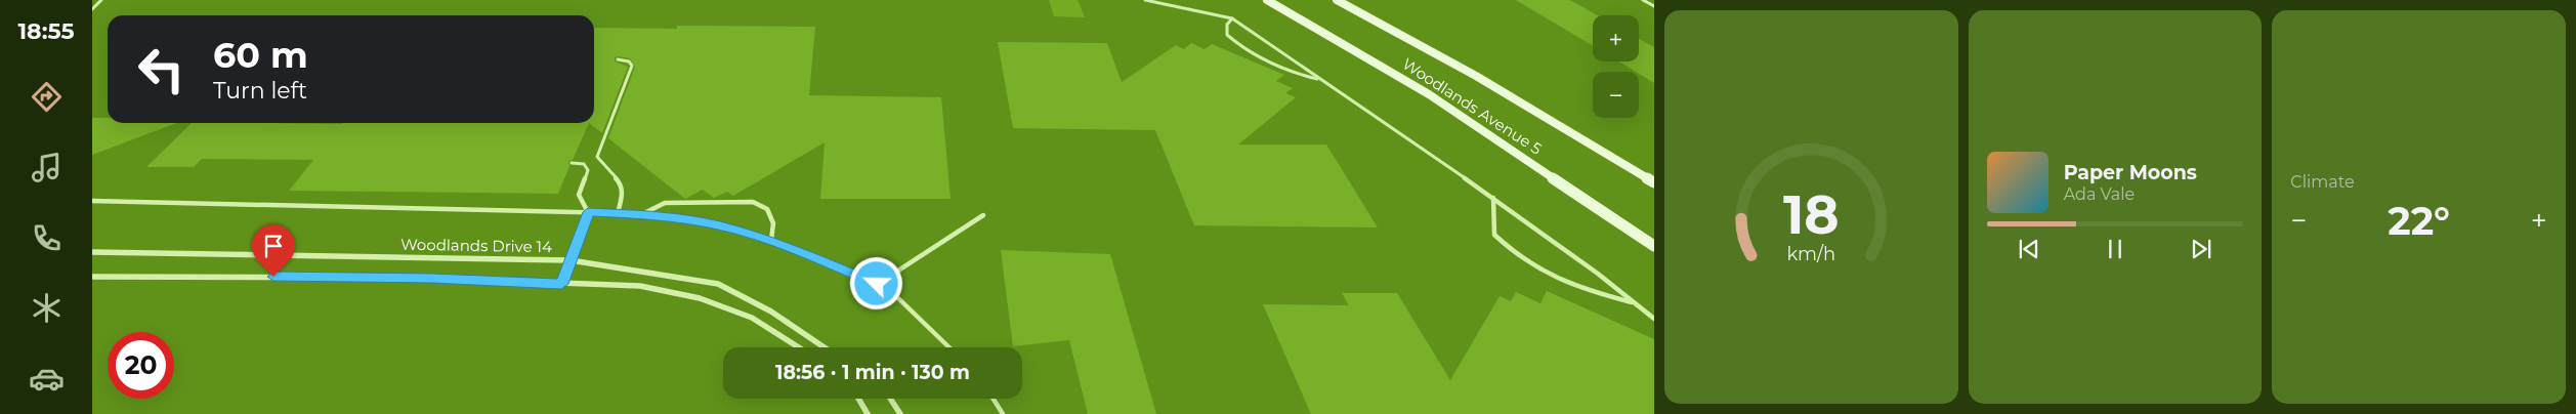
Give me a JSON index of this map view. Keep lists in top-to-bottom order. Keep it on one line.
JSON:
{"streets":{"main road":["Woodlands Avenue 5"],"street":["Woodlands Drive 14"]},"page":{"tabs":"18:55","tile":"Climate","map_buttons":["+","−"],"turn":["60 m","Turn left"],"song":["Paper Moons","Ada Vale"],"heat":["−","22°","+"],"limit":"20","trip":"18:56 · 1 min · 130 m","gauge":["18","km/h"]}}
